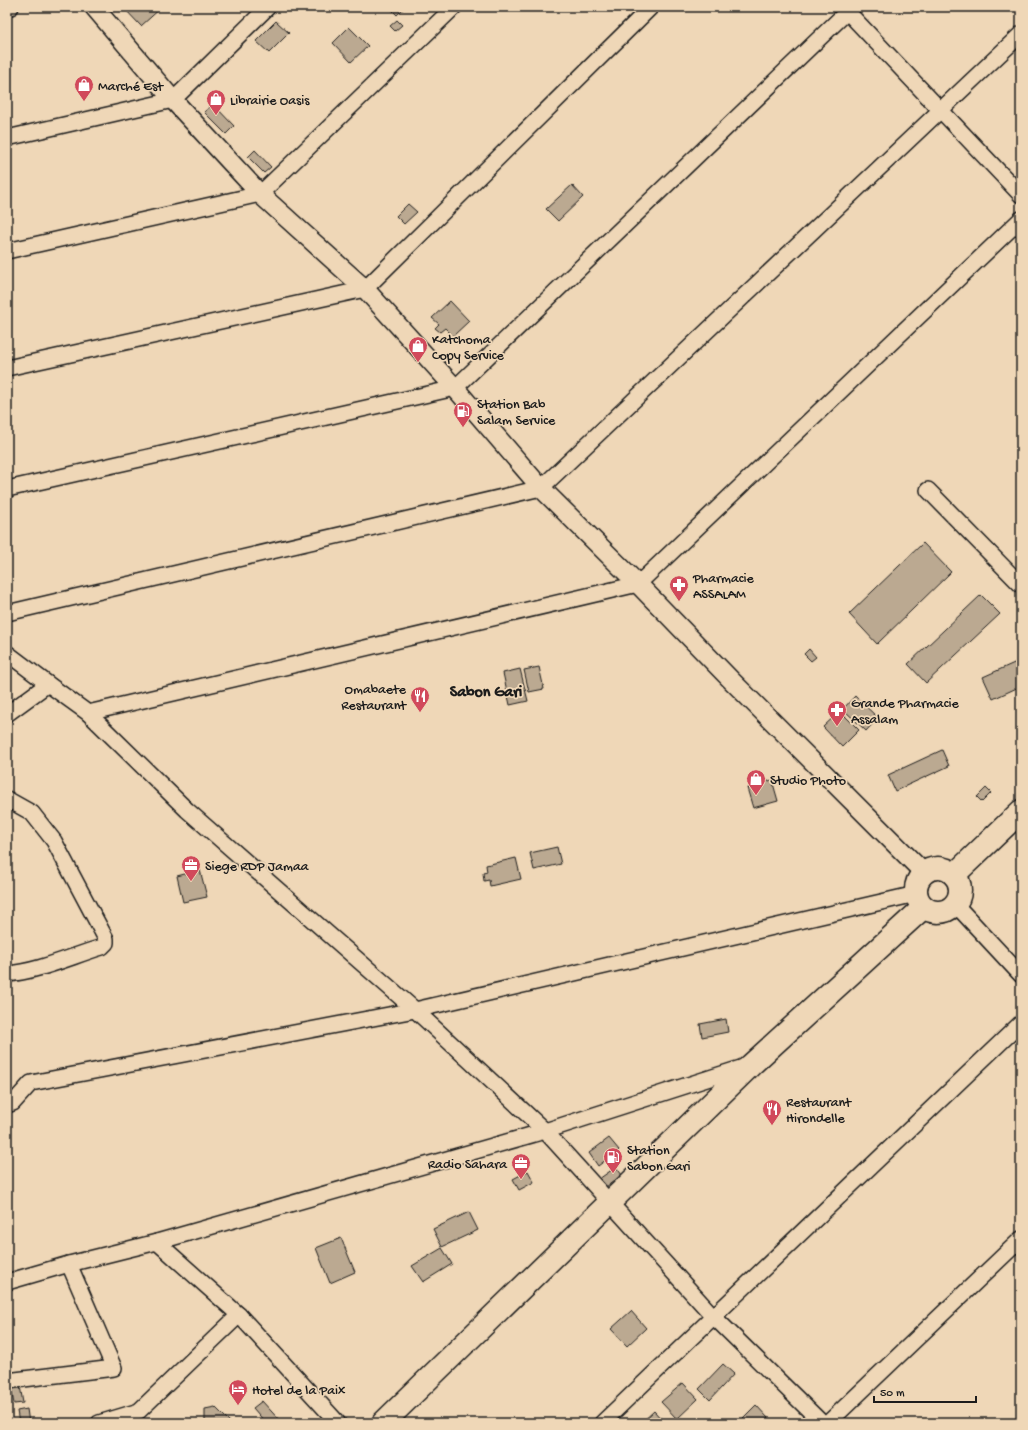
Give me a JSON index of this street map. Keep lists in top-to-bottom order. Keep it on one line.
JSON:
{"districts":["Sabon Gari"],"places":{"shop":["Marché Est","Librairie Oasis","Katchoma Copy Service","Studio Photo"],"fuel station":["Station Bab Salam Service","Station Sabon Gari"],"pharmacy":["Pharmacie ASSALAM","Grande Pharmacie Assalam"],"restaurant":["Omabaete Restaurant","Restaurant Hirondelle"],"office":["Siege RDP Jamaa","Radio Sahara"],"hotel":["Hotel de la Paix"]},"scale_bar":"50 m"}
